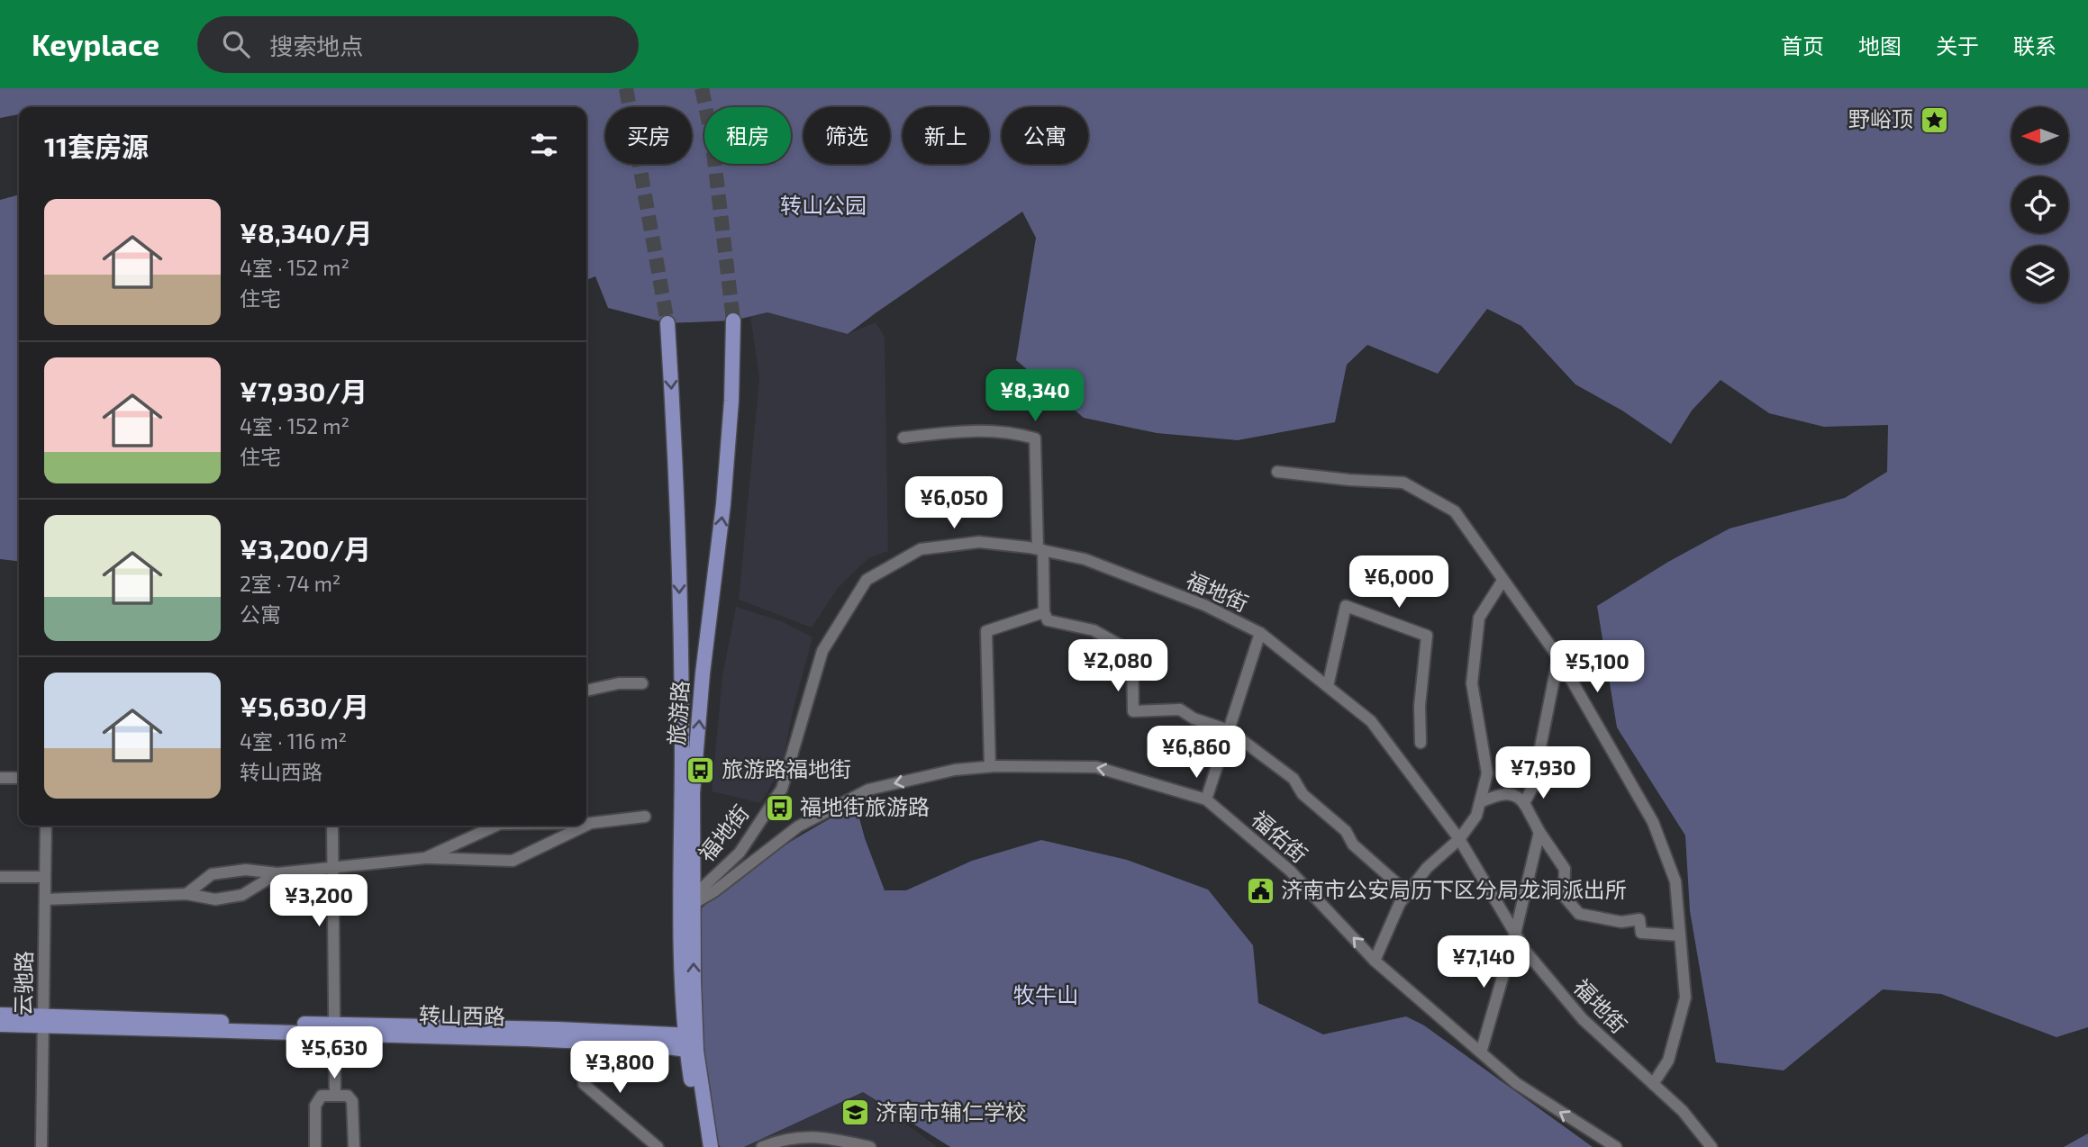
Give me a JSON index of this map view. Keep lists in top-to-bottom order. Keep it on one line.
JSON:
{"streets":{"main road":["旅游路","转山西路"],"street":["福地街","福佑街","云驰路"]},"crossings":[["福地街","旅游路"],["福地街","福佑街"],["旅游路","福佑街"],["旅游路","转山西路"],["云驰路","转山西路"]],"one_way":["福佑街"],"parks":["转山公园","牧牛山"],"places":{"place":["野峪顶"],"bus stop":["旅游路福地街","福地街旅游路"],"public building":["济南市公安局历下区分局龙洞派出所"],"school or university":["济南市辅仁学校"]},"north":"left","page":{"header":"Keyplace","search":"搜索地点","nav":["首页","地图","关于","联系"],"chip":["买房","租房","筛选","新上","公寓"],"heading":"11套房源","list":[{"name":"¥8,340/月","note":"4室 · 152 m² · 住宅"},{"name":"¥7,930/月","note":"4室 · 152 m² · 住宅"},{"name":"¥3,200/月","note":"2室 · 74 m² · 公寓"},{"name":"¥5,630/月","note":"4室 · 116 m² · 转山西路"}],"price":["¥8,340","¥6,050","¥6,000","¥2,080","¥5,100","¥6,860","¥7,930","¥3,200","¥7,140","¥5,630","¥3,800"]}}
